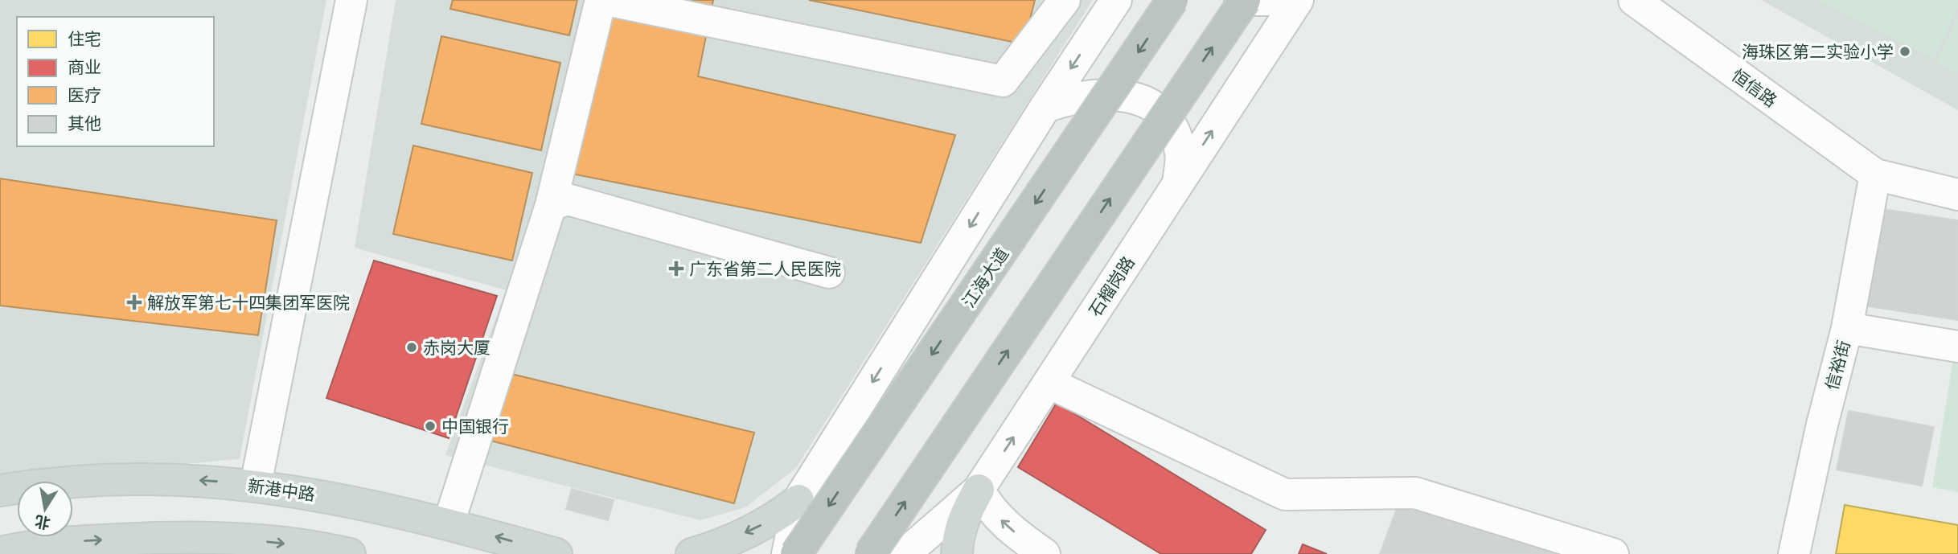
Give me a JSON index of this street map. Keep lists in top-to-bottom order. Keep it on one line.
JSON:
{"streets":{"highway":["江海大道"],"main road":["新港中路"],"street":["恒信路","石榴岗路","信裕街"]},"crossings":[["恒信路","信裕街"]],"places":{"other":["海珠区第二实验小学","赤岗大厦","中国银行"],"health":["广东省第二人民医院","解放军第七十四集团军医院"]},"legend":["住宅","商业","医疗","其他"],"north":"bottom"}
